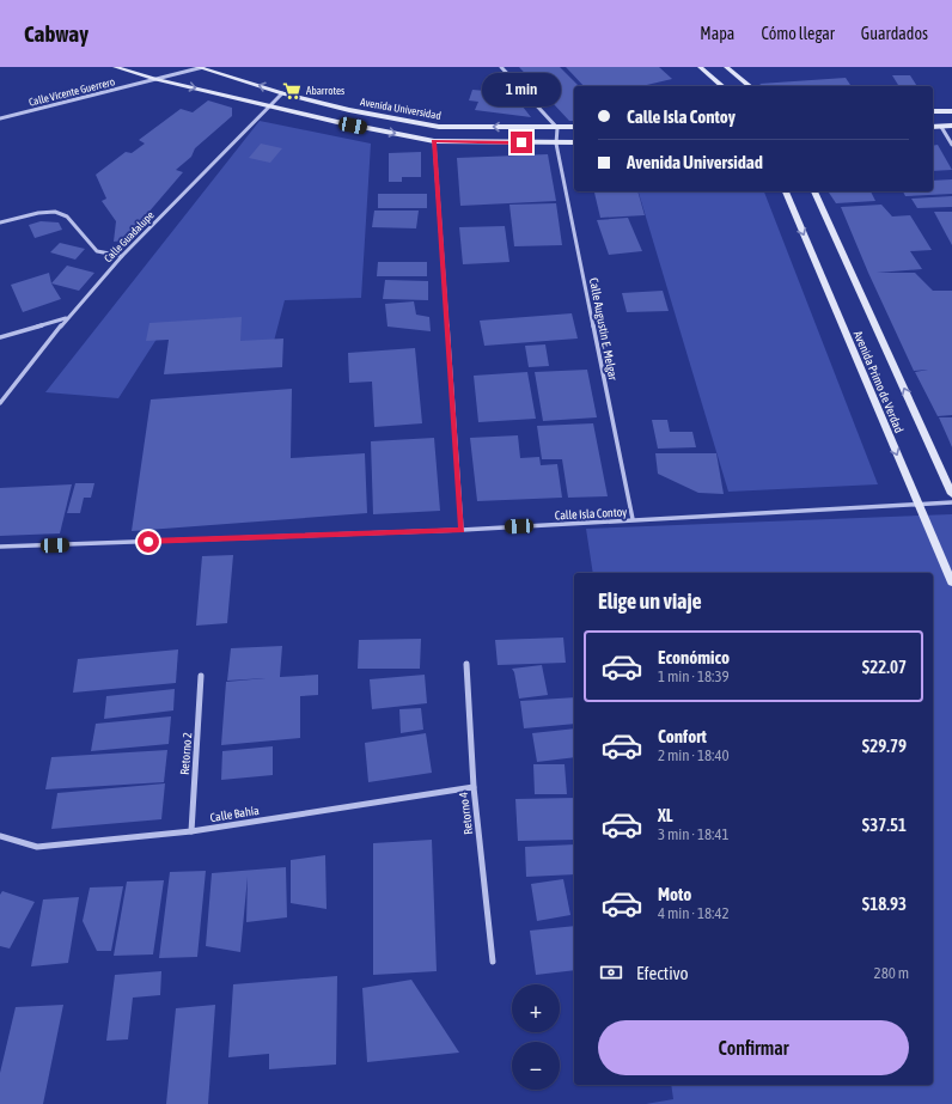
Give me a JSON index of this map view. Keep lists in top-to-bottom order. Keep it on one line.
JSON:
{"streets":{"main road":["Avenida Universidad","Avenida Primo de Verdad"],"street":["Calle Vicente Guerrero","Calle Guadalupe","Calle Augustin E. Melgar","Calle Isla Contoy","Retorno 2","Calle Bahía","Retorno 4"]},"crossings":[["Calle Vicente Guerrero","Avenida Universidad"],["Avenida Universidad","Calle Guadalupe"],["Avenida Universidad","Calle Augustin E. Melgar"],["Calle Augustin E. Melgar","Calle Isla Contoy"],["Avenida Primo de Verdad","Calle Isla Contoy"],["Retorno 2","Calle Bahía"],["Calle Bahía","Retorno 4"]],"places":{"supermarket":["Abarrotes"]},"page":{"header":"Cabway","nav":["Mapa","Cómo llegar","Guardados"],"bubble":"1 min","banner":["Calle Isla Contoy","Avenida Universidad"],"heading":"Elige un viaje","list":[{"name":"Económico","note":"1 min · 18:39","value":"$22.07"},{"name":"Confort","note":"2 min · 18:40","value":"$29.79"},{"name":"XL","note":"3 min · 18:41","value":"$37.51"},{"name":"Moto","note":"4 min · 18:42","value":"$18.93"}],"pay":["Efectivo","280 m"],"map_buttons":["+","−"],"buttons":"Confirmar"}}
